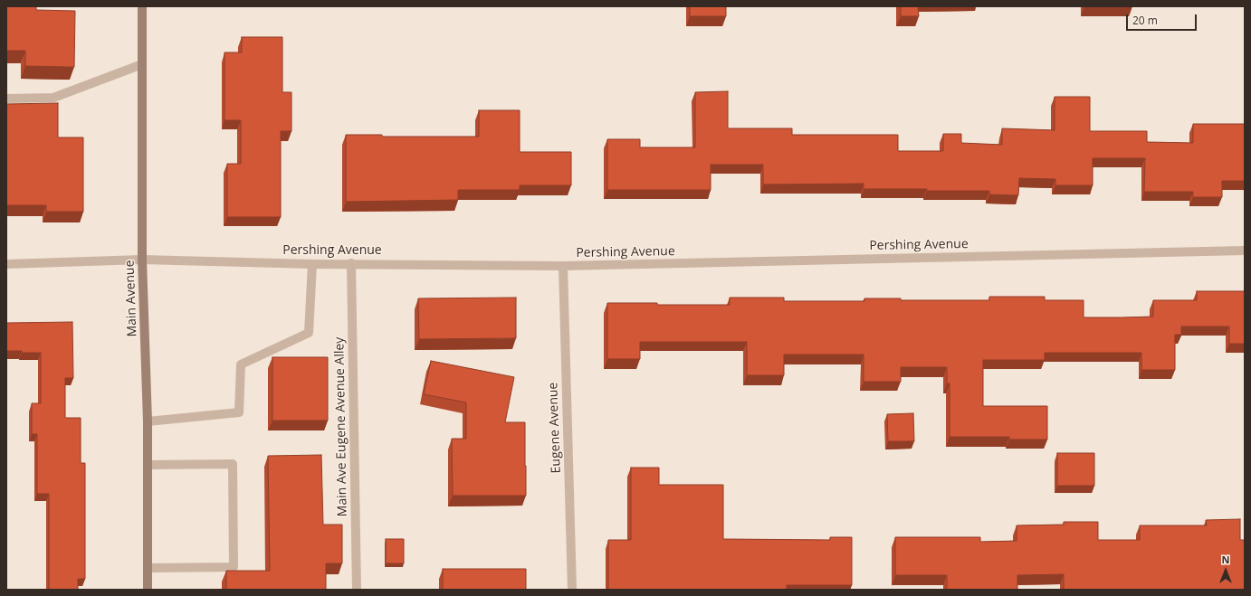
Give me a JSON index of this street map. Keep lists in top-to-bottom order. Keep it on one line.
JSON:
{"streets":{"street":["Pershing Avenue","Main Avenue","Main Ave Eugene Avenue Alley","Eugene Avenue"]},"crossings":[["Pershing Avenue","Main Avenue"],["Pershing Avenue","Main Ave Eugene Avenue Alley"],["Pershing Avenue","Eugene Avenue"]],"scale_bar":"20 m","north":"top"}
